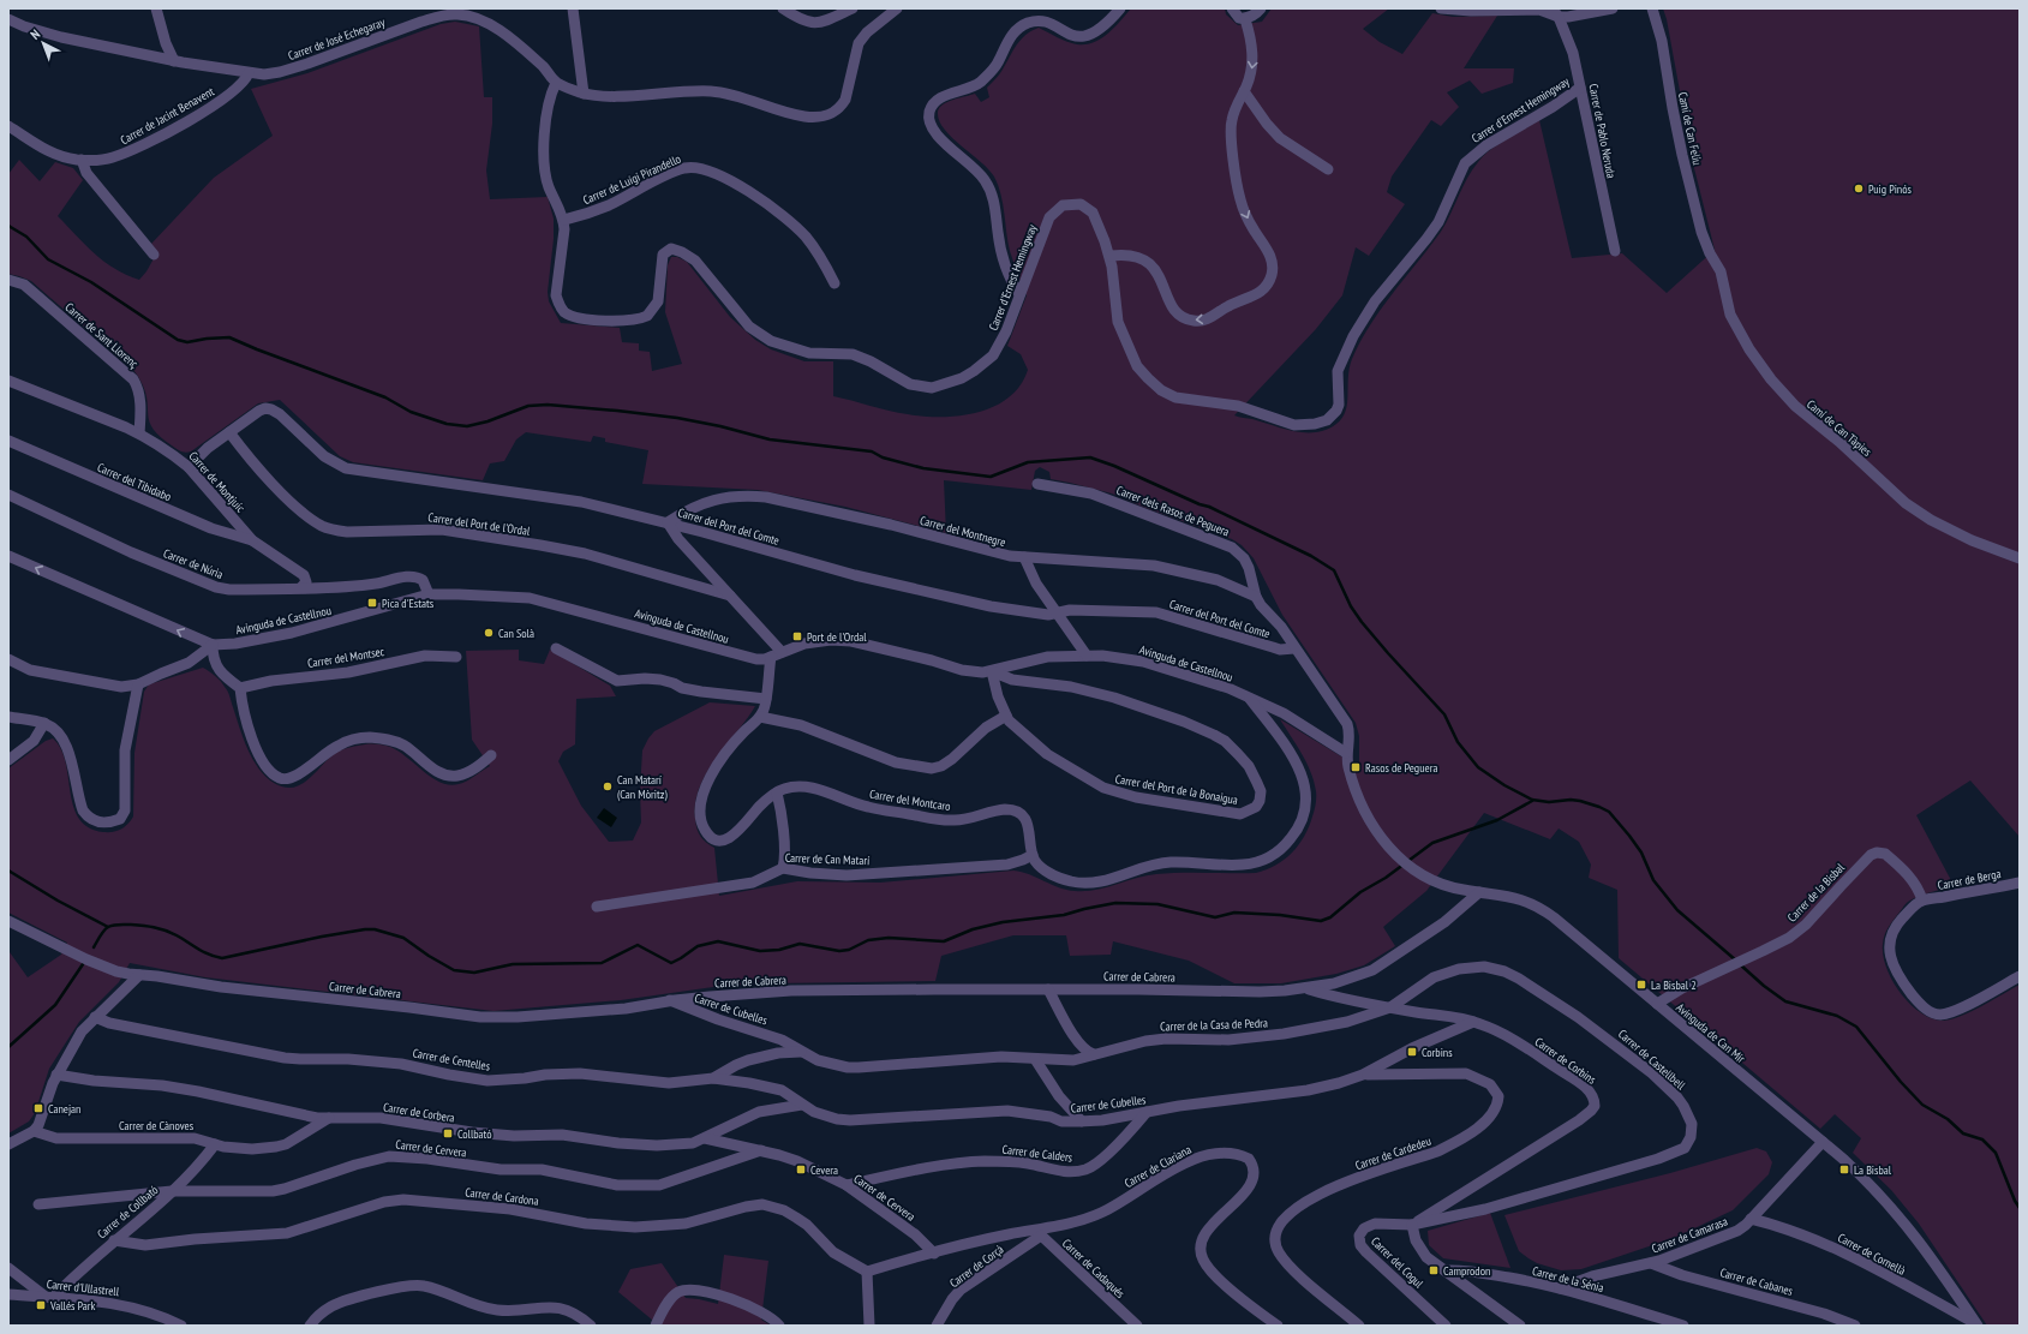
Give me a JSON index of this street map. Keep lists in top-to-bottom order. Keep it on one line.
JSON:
{"streets":{"street":["Carrer de José Echegaray","Carrer d'Ernest Hemingway","Carrer de Jacint Benavent","Camí de Can Feliu","Carrer de Pablo Neruda","Carrer de Luigi Pirandello","Carrer de Sant Llorenç","Camí de Can Tàpies","Carrer del Tibidabo","Carrer de Montjuic","Carrer dels Rasos de Peguera","Carrer del Port de l'Ordal","Carrer del Port del Comte","Carrer del Montnegre","Carrer de Núria","Avinguda de Castellnou","Carrer del Montsec","Carrer del Port de la Bonaigua","Carrer del Montcaro","Carrer de Can Matarí","Carrer de Berga","Carrer de la Bisbal","Carrer de Cabrera","Carrer de Cubelles","Carrer de la Casa de Pedra","Avinguda de Can Mir","Carrer de Centelles","Carrer de Castellbell","Carrer de Corbins","Carrer de Corbera","Carrer de Cànoves","Carrer de Cervera","Carrer de Calders","Carrer de Cardedeu","Carrer de Clariana","Carrer de Cardona","Carrer de Collbató","Carrer de Camarasa","Carrer de Cornellà","Carrer del Cogul","Carrer de Corçà","Carrer de Cadaqués","Carrer de la Sénia","Carrer de Cabanes","Carrer d'Ullastrell"]},"crossings":[["Carrer de José Echegaray","Carrer de Jacint Benavent"],["Carrer d'Ernest Hemingway","Carrer de Pablo Neruda"],["Carrer d'Ernest Hemingway","Carrer de Luigi Pirandello"],["Camí de Can Feliu","Camí de Can Tàpies"],["Carrer de Sant Llorenç","Carrer de Montjuic"],["Carrer del Tibidabo","Carrer de Montjuic"],["Carrer de Montjuic","Carrer del Port del Comte"],["Carrer de Montjuic","Carrer de Núria"],["Carrer dels Rasos de Peguera","Carrer del Port del Comte"],["Carrer dels Rasos de Peguera","Carrer del Montnegre"],["Carrer dels Rasos de Peguera","Avinguda de Castellnou"],["Carrer dels Rasos de Peguera","Avinguda de Can Mir"],["Carrer del Port de l'Ordal","Carrer del Port del Comte"],["Carrer del Port del Comte","Carrer del Montnegre"],["Carrer de Núria","Avinguda de Castellnou"],["Avinguda de Castellnou","Carrer del Port de la Bonaigua"],["Avinguda de Castellnou","Carrer del Montcaro"],["Avinguda de Castellnou","Avinguda de Can Mir"],["Carrer del Montcaro","Carrer de Can Matarí"],["Carrer de Berga","Carrer de la Bisbal"],["Carrer de la Bisbal","Avinguda de Can Mir"],["Carrer de Cabrera","Carrer de Cubelles"],["Carrer de Cabrera","Avinguda de Can Mir"],["Carrer de Cabrera","Carrer de Corbins"],["Carrer de Cubelles","Carrer de la Casa de Pedra"],["Carrer de Cubelles","Carrer de Centelles"],["Carrer de Cubelles","Carrer de Corbins"],["Carrer de Cubelles","Carrer de Corbera"],["Carrer de Cubelles","Carrer de Calders"],["Carrer de Cubelles","Carrer de Cardedeu"],["Carrer de la Casa de Pedra","Carrer de Castellbell"],["Carrer de la Casa de Pedra","Carrer de Corbins"],["Avinguda de Can Mir","Carrer de Camarasa"],["Avinguda de Can Mir","Carrer de Cornellà"],["Carrer de Castellbell","Carrer de Corbins"],["Carrer de Castellbell","Carrer del Cogul"],["Carrer de Corbins","Carrer del Cogul"],["Carrer de Corbera","Carrer de Cànoves"],["Carrer de Corbera","Carrer de Cervera"],["Carrer de Cànoves","Carrer de Collbató"],["Carrer de Cervera","Carrer de Calders"],["Carrer de Cervera","Carrer de Clariana"],["Carrer de Cervera","Carrer de Collbató"],["Carrer de Clariana","Carrer de Cardona"],["Carrer de Clariana","Carrer de Corçà"],["Carrer de Clariana","Carrer de Cadaqués"],["Carrer de Cardona","Carrer de Collbató"],["Carrer de Collbató","Carrer d'Ullastrell"],["Carrer de Camarasa","Carrer de Cornellà"],["Carrer de Camarasa","Carrer de la Sénia"],["Carrer de Camarasa","Carrer de Cabanes"],["Carrer de Corçà","Carrer de Cadaqués"]],"places":{"other":["Puig Pinós","Can Solà","Can Matarí (Can Mòritz)"],"transit":["Pica d'Estats","Port de l'Ordal","Rasos de Peguera","La Bisbal 2","Corbins","Canejan","Collbató","Cevera","La Bisbal","Camprodon","Vallés Park"]},"north":"top left"}
